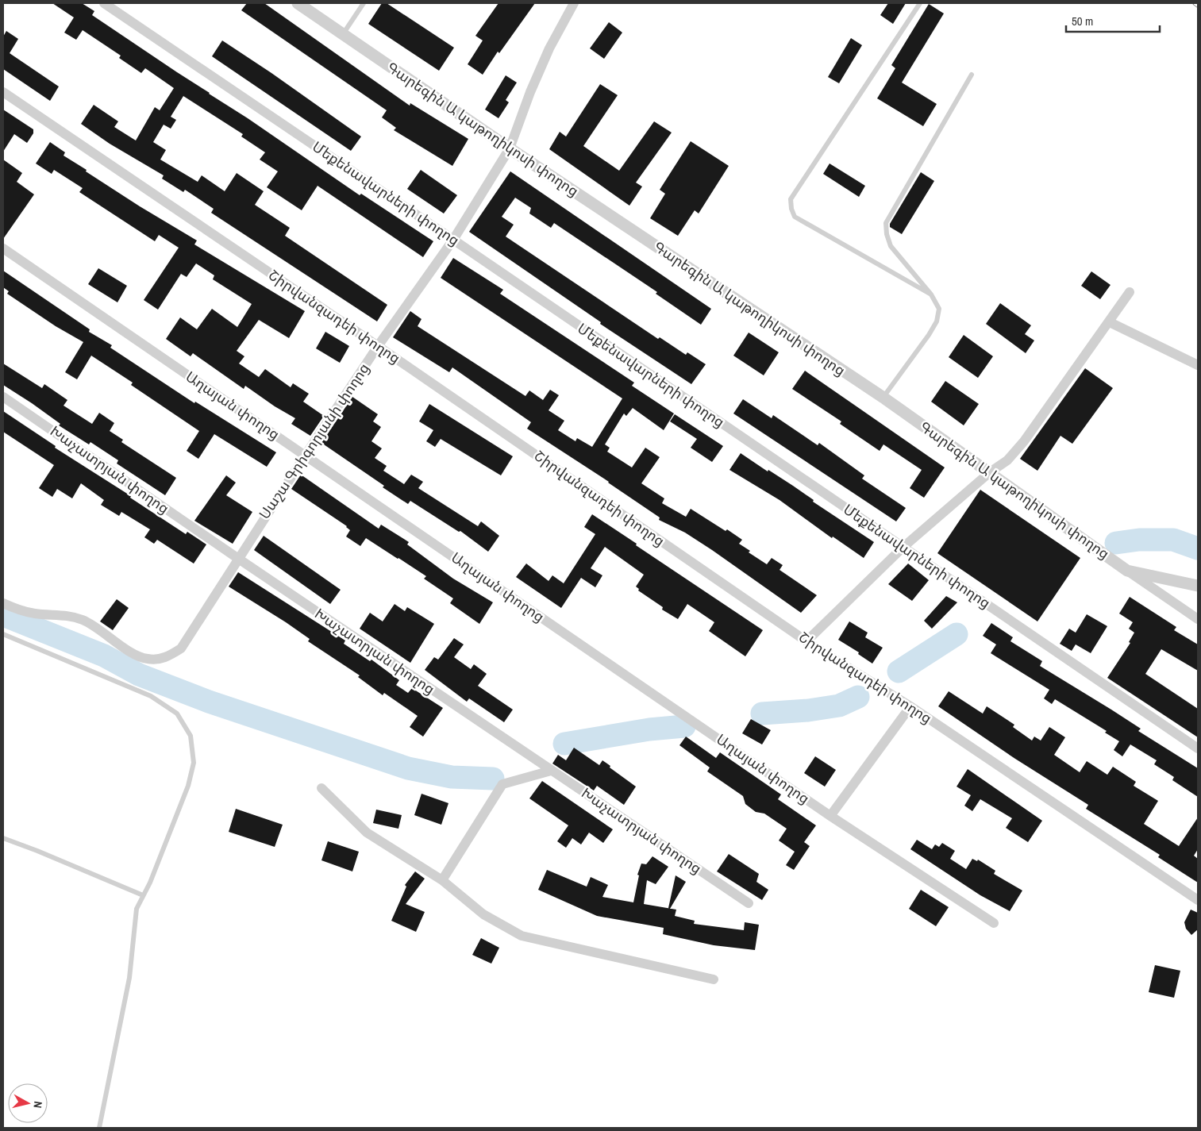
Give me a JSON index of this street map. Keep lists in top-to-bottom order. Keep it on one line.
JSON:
{"streets":{"street":["Գարեգին Ա կաթողիկոսի փողոց","Մեքենավարների փողոց","Շիրվանզադեի փողոց","Աղայան փողոց","Սաշա Գրիգորյանի փողոց","Խաչատրյան փողոց"]},"crossings":[["Գարեգին Ա կաթողիկոսի փողոց","Սաշա Գրիգորյանի փողոց"],["Մեքենավարների փողոց","Սաշա Գրիգորյանի փողոց"],["Շիրվանզադեի փողոց","Սաշա Գրիգորյանի փողոց"],["Աղայան փողոց","Սաշա Գրիգորյանի փողոց"],["Սաշա Գրիգորյանի փողոց","Խաչատրյան փողոց"]],"scale_bar":"50 m","north":"right"}
